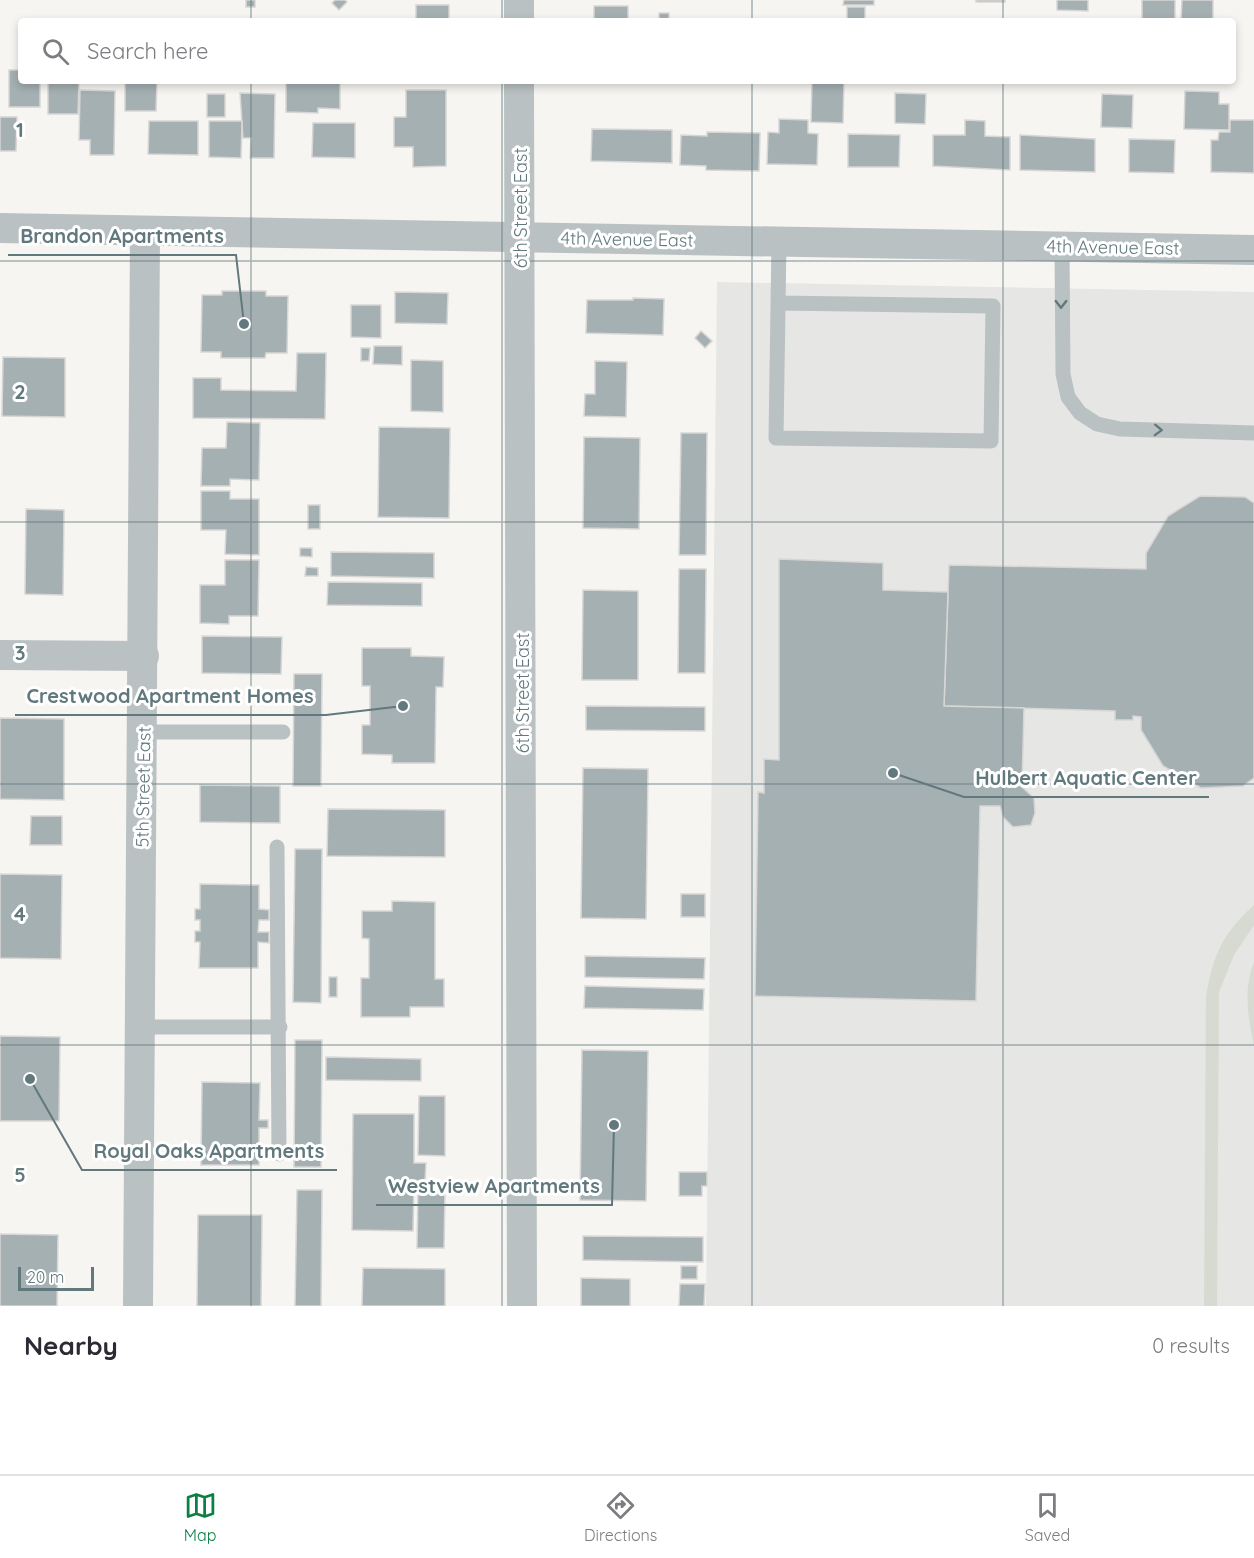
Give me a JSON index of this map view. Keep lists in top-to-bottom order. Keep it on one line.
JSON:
{"streets":{"street":["6th Street East","4th Avenue East","5th Street East"]},"crossings":[["6th Street East","4th Avenue East"],["4th Avenue East","5th Street East"]],"places":["Brandon Apartments","Crestwood Apartment Homes","Hulbert Aquatic Center","Royal Oaks Apartments","Westview Apartments"],"scale_bar":"20 m","page":{"search":"Search here","scale":"20 m","heading":["Nearby","0 results"],"nav":["Map","Directions","Saved"]},"grid":{"rows":["1","2","3","4","5"]}}
